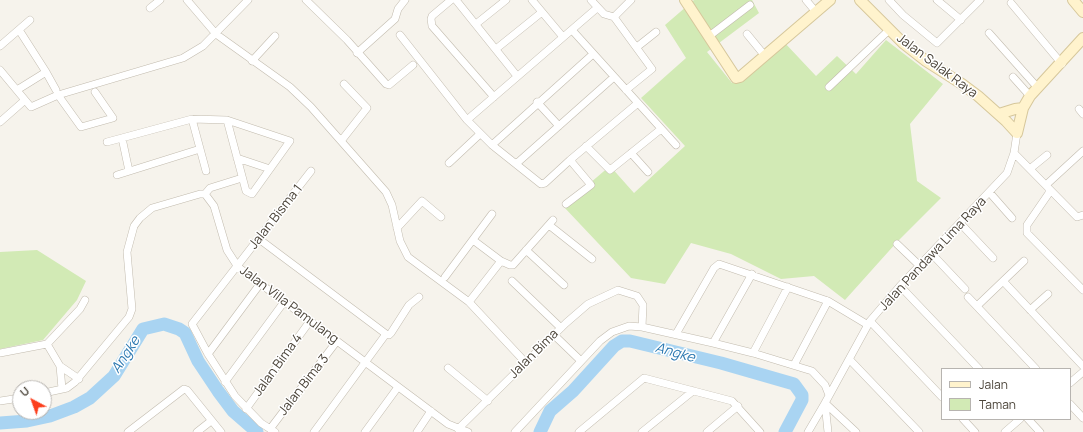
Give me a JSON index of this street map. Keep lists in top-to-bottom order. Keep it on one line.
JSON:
{"streets":{"street":["Jalan Salak Raya","Jalan Bisma 1","Jalan Pandawa Lima Raya","Jalan Villa Pamulang","Jalan Bima","Jalan Bima 4","Jalan Bima 3"]},"crossings":[["Jalan Salak Raya","Jalan Pandawa Lima Raya"],["Jalan Bisma 1","Jalan Villa Pamulang"],["Jalan Bisma 1","Jalan Bima 4"],["Jalan Bisma 1","Jalan Bima 3"],["Jalan Villa Pamulang","Jalan Bima"],["Jalan Villa Pamulang","Jalan Bima 4"],["Jalan Villa Pamulang","Jalan Bima 3"]],"water":["Angke"],"legend":["Jalan","Taman"],"north":"top left"}
